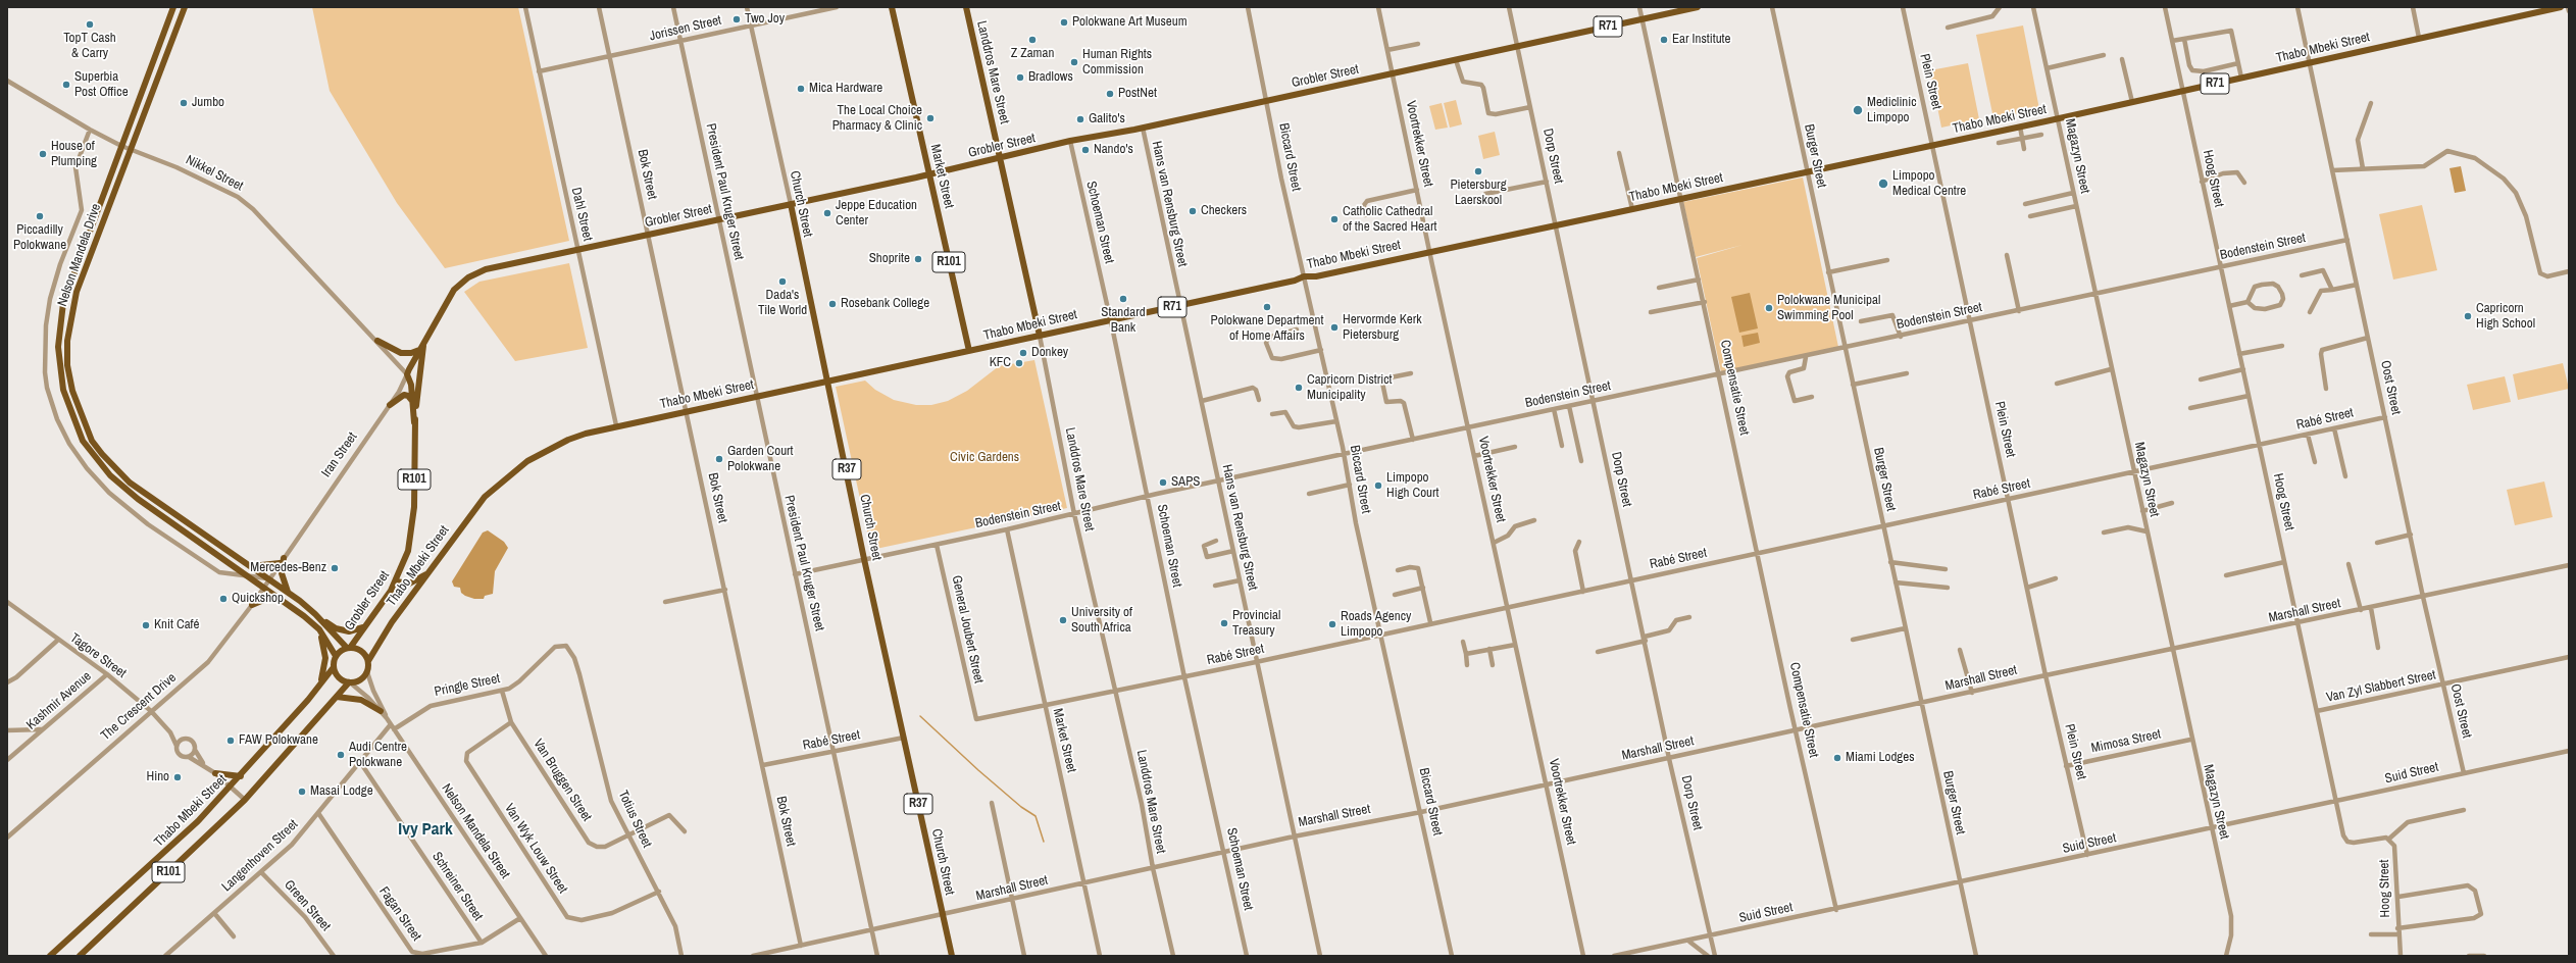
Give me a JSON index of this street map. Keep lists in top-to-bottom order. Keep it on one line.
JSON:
{"streets":{"main road":["R71","Thabo Mbeki Street","Landdros Mare Street","Grobler Street","Market Street","Church Street","Nelson Mandela Drive","R101","Iran Street","R37"],"street":["Jorissen Street","Plein Street","Voortrekker Street","Dorp Street","Burger Street","Magazyn Street","Biccard Street","Nikkel Street","Bok Street","Hoog Street","President Paul Kruger Street","Hans van Rensburg Street","Dahl Street","Schoeman Street","Bodenstein Street","Compensatie Street","Oost Street","Rabé Street","Marshall Street","General Joubert Street","Tagore Street","Pringle Street","Van Zyl Slabbert Street","Kashmir Avenue","The Crescent Drive","Mimosa Street","Suid Street","Van Bruggen Street","Totius Street","Nelson Mandela Street","Van Wyk Louw Street","Langenhoven Street","Schreiner Street","Green Street","Fagan Street"]},"crossings":[["Jorissen Street","Bok Street"],["Jorissen Street","President Paul Kruger Street"],["Jorissen Street","Church Street"],["Jorissen Street","Dahl Street"],["Thabo Mbeki Street","Landdros Mare Street"],["Thabo Mbeki Street","Grobler Street"],["Thabo Mbeki Street","Plein Street"],["Thabo Mbeki Street","Voortrekker Street"],["Thabo Mbeki Street","Dorp Street"],["Thabo Mbeki Street","Burger Street"],["Thabo Mbeki Street","Magazyn Street"],["Thabo Mbeki Street","Biccard Street"],["Thabo Mbeki Street","Bok Street"],["Thabo Mbeki Street","Market Street"],["Thabo Mbeki Street","Hoog Street"],["Thabo Mbeki Street","President Paul Kruger Street"],["Thabo Mbeki Street","Church Street"],["Thabo Mbeki Street","Hans van Rensburg Street"],["Thabo Mbeki Street","Dahl Street"],["Thabo Mbeki Street","Schoeman Street"],["Thabo Mbeki Street","Nelson Mandela Drive"],["Thabo Mbeki Street","R101"],["Thabo Mbeki Street","Compensatie Street"],["Thabo Mbeki Street","Oost Street"],["Thabo Mbeki Street","Tagore Street"],["Thabo Mbeki Street","Nelson Mandela Street"],["Landdros Mare Street","Grobler Street"],["Landdros Mare Street","Bodenstein Street"],["Landdros Mare Street","Rabé Street"],["Landdros Mare Street","Marshall Street"],["Grobler Street","Voortrekker Street"],["Grobler Street","Dorp Street"],["Grobler Street","Biccard Street"],["Grobler Street","Nikkel Street"],["Grobler Street","Bok Street"],["Grobler Street","Market Street"],["Grobler Street","President Paul Kruger Street"],["Grobler Street","Church Street"],["Grobler Street","Hans van Rensburg Street"],["Grobler Street","Dahl Street"],["Grobler Street","Schoeman Street"],["Grobler Street","Nelson Mandela Drive"],["Grobler Street","R101"],["Grobler Street","Compensatie Street"],["Grobler Street","Iran Street"],["Grobler Street","Nelson Mandela Street"],["Plein Street","Bodenstein Street"],["Plein Street","Rabé Street"],["Plein Street","Marshall Street"],["Plein Street","Mimosa Street"],["Plein Street","Suid Street"],["Voortrekker Street","Bodenstein Street"],["Voortrekker Street","Rabé Street"],["Voortrekker Street","Marshall Street"],["Dorp Street","Bodenstein Street"],["Dorp Street","Rabé Street"],["Dorp Street","Marshall Street"],["Dorp Street","Suid Street"],["Burger Street","Bodenstein Street"],["Burger Street","Rabé Street"],["Burger Street","Marshall Street"],["Burger Street","Suid Street"],["Magazyn Street","Bodenstein Street"],["Magazyn Street","Rabé Street"],["Magazyn Street","Marshall Street"],["Magazyn Street","Mimosa Street"],["Magazyn Street","Suid Street"],["Biccard Street","Bodenstein Street"],["Biccard Street","Rabé Street"],["Biccard Street","Marshall Street"],["Nikkel Street","Nelson Mandela Drive"],["Nikkel Street","Iran Street"],["Bok Street","Rabé Street"],["Bok Street","Marshall Street"],["Market Street","Bodenstein Street"],["Market Street","Rabé Street"],["Market Street","Marshall Street"],["Hoog Street","Bodenstein Street"],["Hoog Street","Rabé Street"],["Hoog Street","Marshall Street"],["Hoog Street","Van Zyl Slabbert Street"],["Hoog Street","Suid Street"],["President Paul Kruger Street","Bodenstein Street"],["President Paul Kruger Street","Rabé Street"],["President Paul Kruger Street","Marshall Street"],["Church Street","Bodenstein Street"],["Church Street","Rabé Street"],["Church Street","Marshall Street"],["Hans van Rensburg Street","Bodenstein Street"],["Hans van Rensburg Street","Rabé Street"],["Hans van Rensburg Street","Marshall Street"],["Schoeman Street","Bodenstein Street"],["Schoeman Street","Rabé Street"],["Schoeman Street","Marshall Street"],["Bodenstein Street","Compensatie Street"],["Bodenstein Street","Oost Street"],["Bodenstein Street","General Joubert Street"],["Nelson Mandela Drive","R101"],["Nelson Mandela Drive","Iran Street"],["Nelson Mandela Drive","The Crescent Drive"],["Nelson Mandela Drive","Nelson Mandela Street"],["R101","Tagore Street"],["R101","Nelson Mandela Street"],["Compensatie Street","Rabé Street"],["Compensatie Street","Marshall Street"],["Compensatie Street","Suid Street"],["Oost Street","Rabé Street"],["Oost Street","Marshall Street"],["Oost Street","Van Zyl Slabbert Street"],["Oost Street","Suid Street"],["Rabé Street","General Joubert Street"],["Iran Street","The Crescent Drive"],["Tagore Street","Kashmir Avenue"],["Tagore Street","The Crescent Drive"],["Pringle Street","Van Bruggen Street"],["Pringle Street","Totius Street"],["Pringle Street","Nelson Mandela Street"],["Van Bruggen Street","Totius Street"],["Van Bruggen Street","Van Wyk Louw Street"],["Totius Street","Van Wyk Louw Street"],["Nelson Mandela Street","Langenhoven Street"],["Nelson Mandela Street","Fagan Street"],["Langenhoven Street","Schreiner Street"],["Langenhoven Street","Green Street"],["Langenhoven Street","Fagan Street"],["Schreiner Street","Fagan Street"]],"districts":["Ivy Park"],"parks":["Civic Gardens"],"places":["Two Joy","Polokwane Art Museum","TopT Cash & Carry","Z Zaman","Ear Institute","Human Rights Commission","Bradlows","Superbia Post Office","Mica Hardware","PostNet","Jumbo","Mediclinic Limpopo","The Local Choice Pharmacy & Clinic","Galito's","Nando's","House of Plumping","Pietersburg Laerskool","Limpopo Medical Centre","Checkers","Jeppe Education Center","Piccadilly Polokwane","Catholic Cathedral of the Sacred Heart","Shoprite","Dada's Tile World","Standard Bank","Rosebank College","Polokwane Department of Home Affairs","Polokwane Municipal Swimming Pool","Capricorn High School","Hervormde Kerk Pietersburg","Donkey","KFC","Capricorn District Municipality","Garden Court Polokwane","SAPS","Limpopo High Court","Mercedes-Benz","Quickshop","University of South Africa","Provincial Treasury","Roads Agency Limpopo","Knit Café","FAW Polokwane","Audi Centre Polokwane","Miami Lodges","Hino","Masai Lodge"]}
